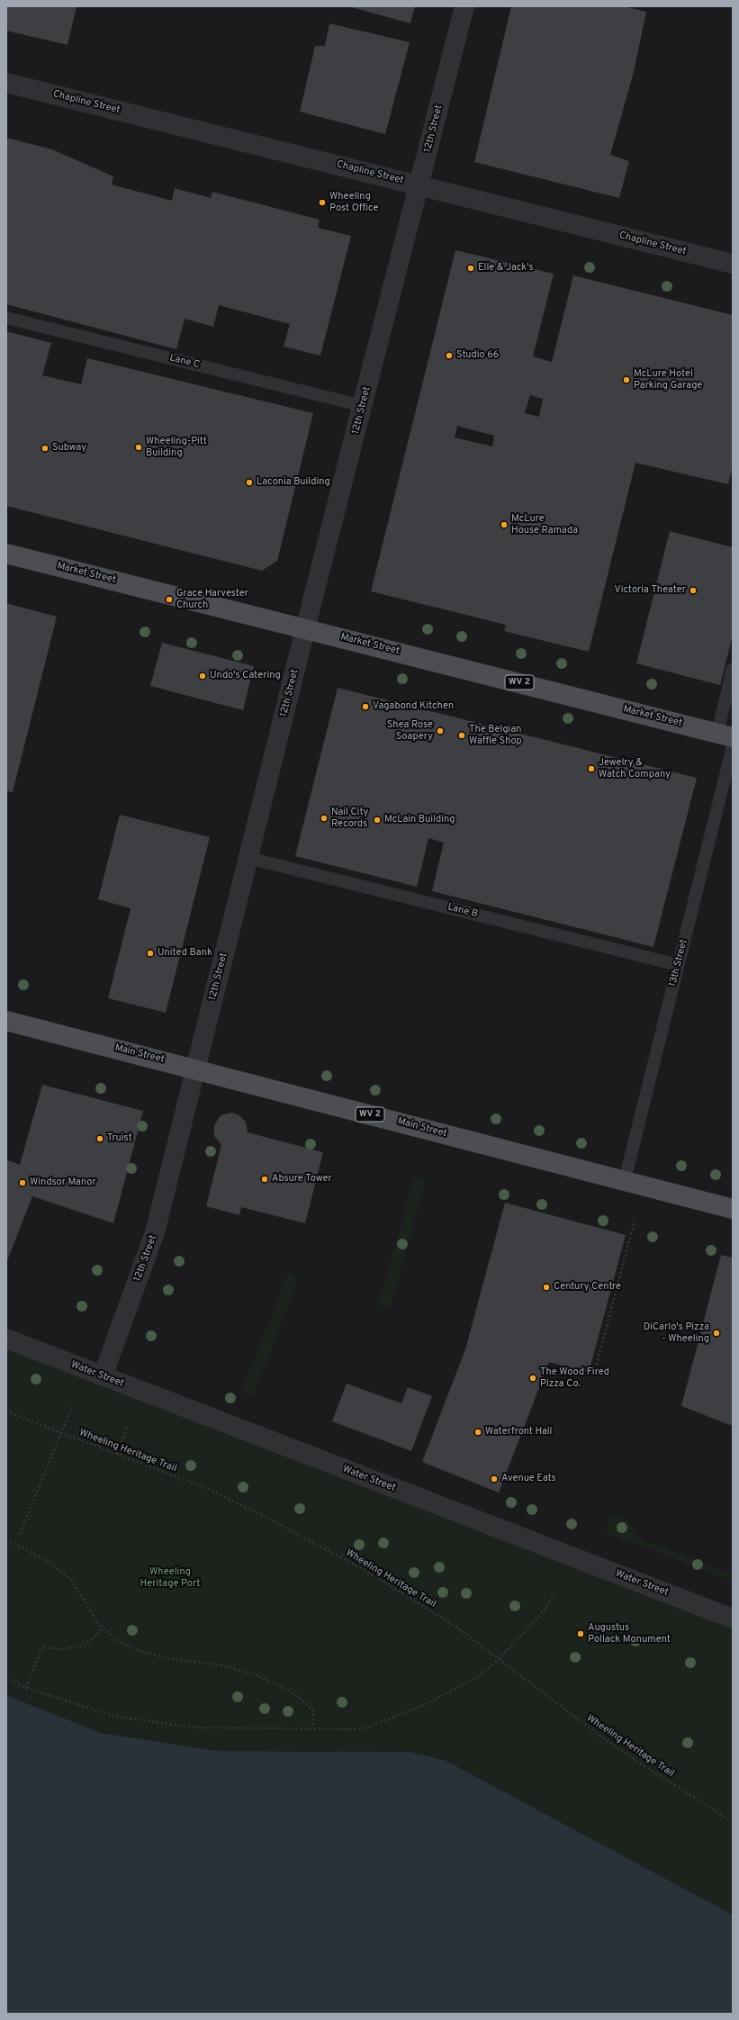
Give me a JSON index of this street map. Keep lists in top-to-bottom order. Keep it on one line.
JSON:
{"streets":{"main road":["Market Street","WV 2","Main Street"],"street":["Chapline Street","12th Street","Water Street"],"lane":["Lane C","Lane B","13th Street"],"path":["Wheeling Heritage Trail"]},"crossings":[["Chapline Street","12th Street"],["12th Street","Lane C"],["12th Street","Market Street"],["12th Street","Lane B"],["12th Street","Main Street"],["12th Street","Water Street"],["Lane B","13th Street"],["13th Street","Main Street"]],"parks":["Wheeling Heritage Port"],"places":["Wheeling Post Office","Elle & Jack's","Studio 66","McLure Hotel Parking Garage","Wheeling-Pitt Building","Subway","Laconia Building","McLure House Ramada","Victoria Theater","Grace Harvester Church","Undo's Catering","Vagabond Kitchen","Shea Rose Soapery","The Belgian Waffle Shop","Jewelry & Watch Company","Nail City Records","McLain Building","United Bank","Truist","Absure Tower","Windsor Manor","Century Centre","DiCarlo's Pizza - Wheeling","The Wood Fired Pizza Co.","Waterfront Hall","Avenue Eats","Augustus Pollack Monument"]}
